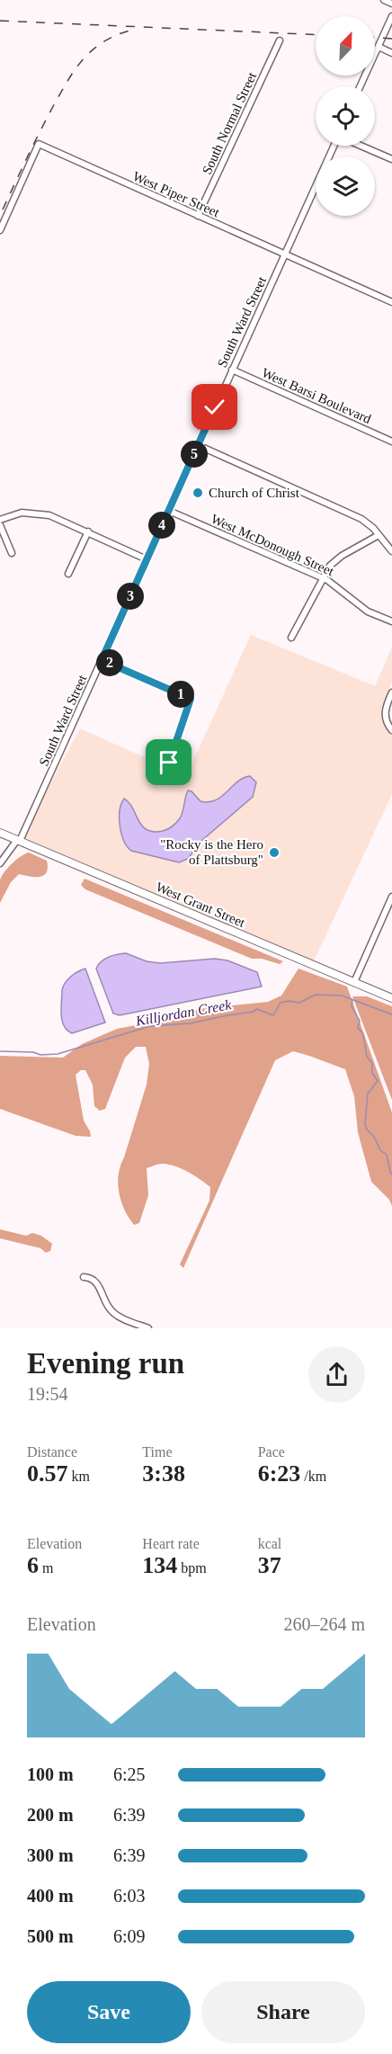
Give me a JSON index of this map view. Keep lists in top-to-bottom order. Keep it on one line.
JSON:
{"streets":{"main road":["West Grant Street"],"street":["South Normal Street","West Piper Street","South Ward Street","West Barsi Boulevard","West McDonough Street"]},"crossings":[["South Normal Street","West Piper Street"],["West Piper Street","South Ward Street"],["South Ward Street","West Barsi Boulevard"],["South Ward Street","West McDonough Street"],["South Ward Street","West Grant Street"]],"water":["Killjordan Creek"],"places":["Church of Christ","\"Rocky is the Hero of Plattsburg\""],"north":"top right","page":{"pins":["5","4","3","2","1"],"heading":["Evening run","19:54"],"stats":[["Distance","0.57 km"],["Time","3:38"],["Pace","6:23 /km"],["Elevation","6 m"],["Heart rate","134 bpm"],["kcal","37"]],"chart":["Elevation","260–264 m"],"list":[{"name":"100 m","note":"6:25"},{"name":"200 m","note":"6:39"},{"name":"300 m","note":"6:39"},{"name":"400 m","note":"6:03"},{"name":"500 m","note":"6:09"}],"buttons":["Save","Share"]}}
